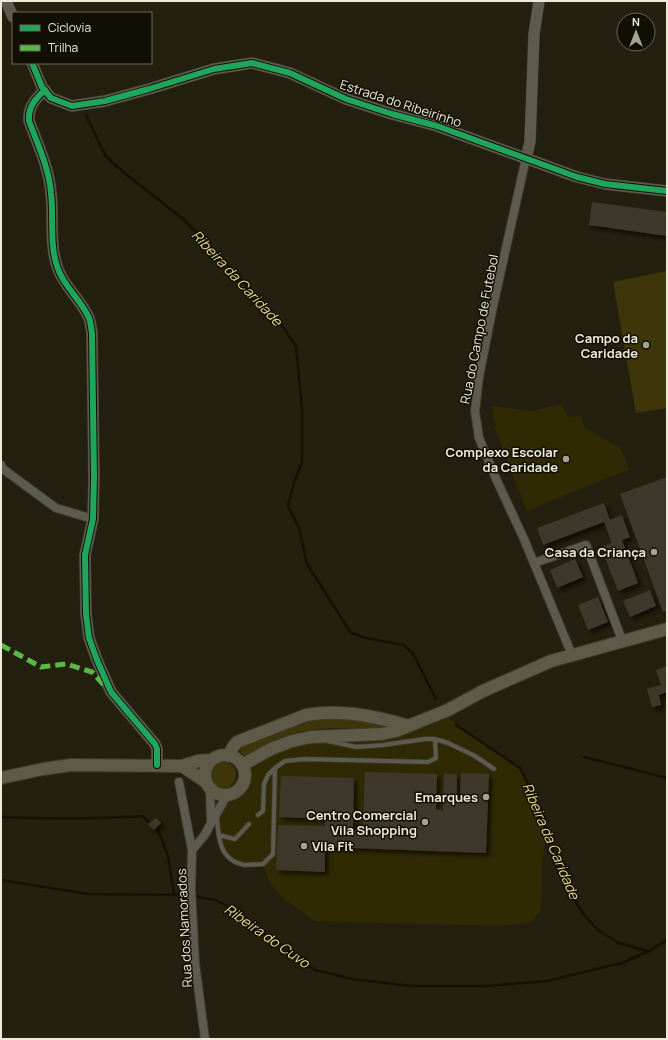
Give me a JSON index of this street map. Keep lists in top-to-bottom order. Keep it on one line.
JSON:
{"streets":{"street":["Estrada do Ribeirinho","Rua do Campo de Futebol","Rua dos Namorados"]},"crossings":[["Estrada do Ribeirinho","Rua do Campo de Futebol"]],"water":["Ribeira da Caridade","Ribeira do Cuvo"],"places":["Campo da Caridade","Complexo Escolar da Caridade","Casa da Criança","Emarques","Centro Comercial Vila Shopping","Vila Fit"],"legend":["Ciclovia","Trilha"],"north":"top"}
